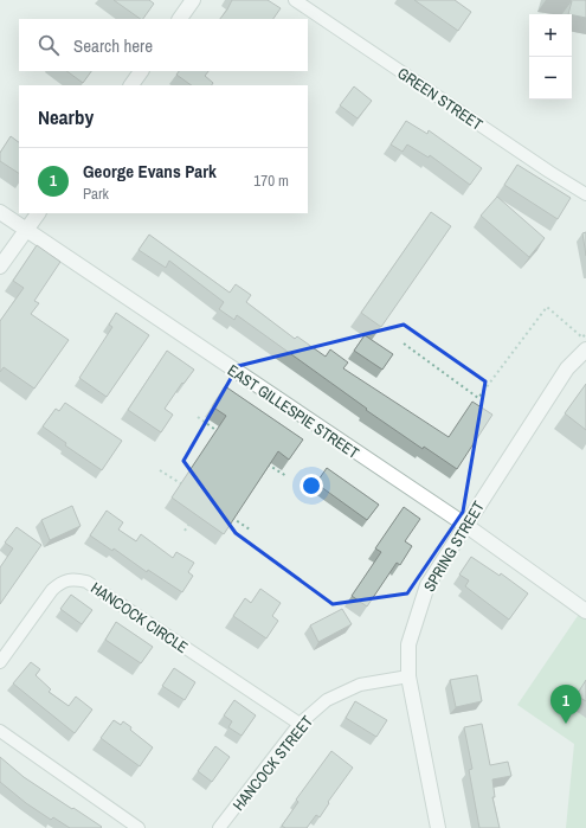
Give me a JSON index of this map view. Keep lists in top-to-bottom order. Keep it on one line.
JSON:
{"streets":{"street":["GREEN STREET","EAST GILLESPIE STREET","SPRING STREET","HANCOCK CIRCLE","HANCOCK STREET"]},"crossings":[["EAST GILLESPIE STREET","SPRING STREET"],["SPRING STREET","HANCOCK STREET"],["HANCOCK CIRCLE","HANCOCK STREET"]],"page":{"map_buttons":["+","−"],"search":"Search here","heading":"Nearby","list":[{"mark":"1","name":"George Evans Park","note":"Park","value":"170 m"}],"pins":"1"}}
